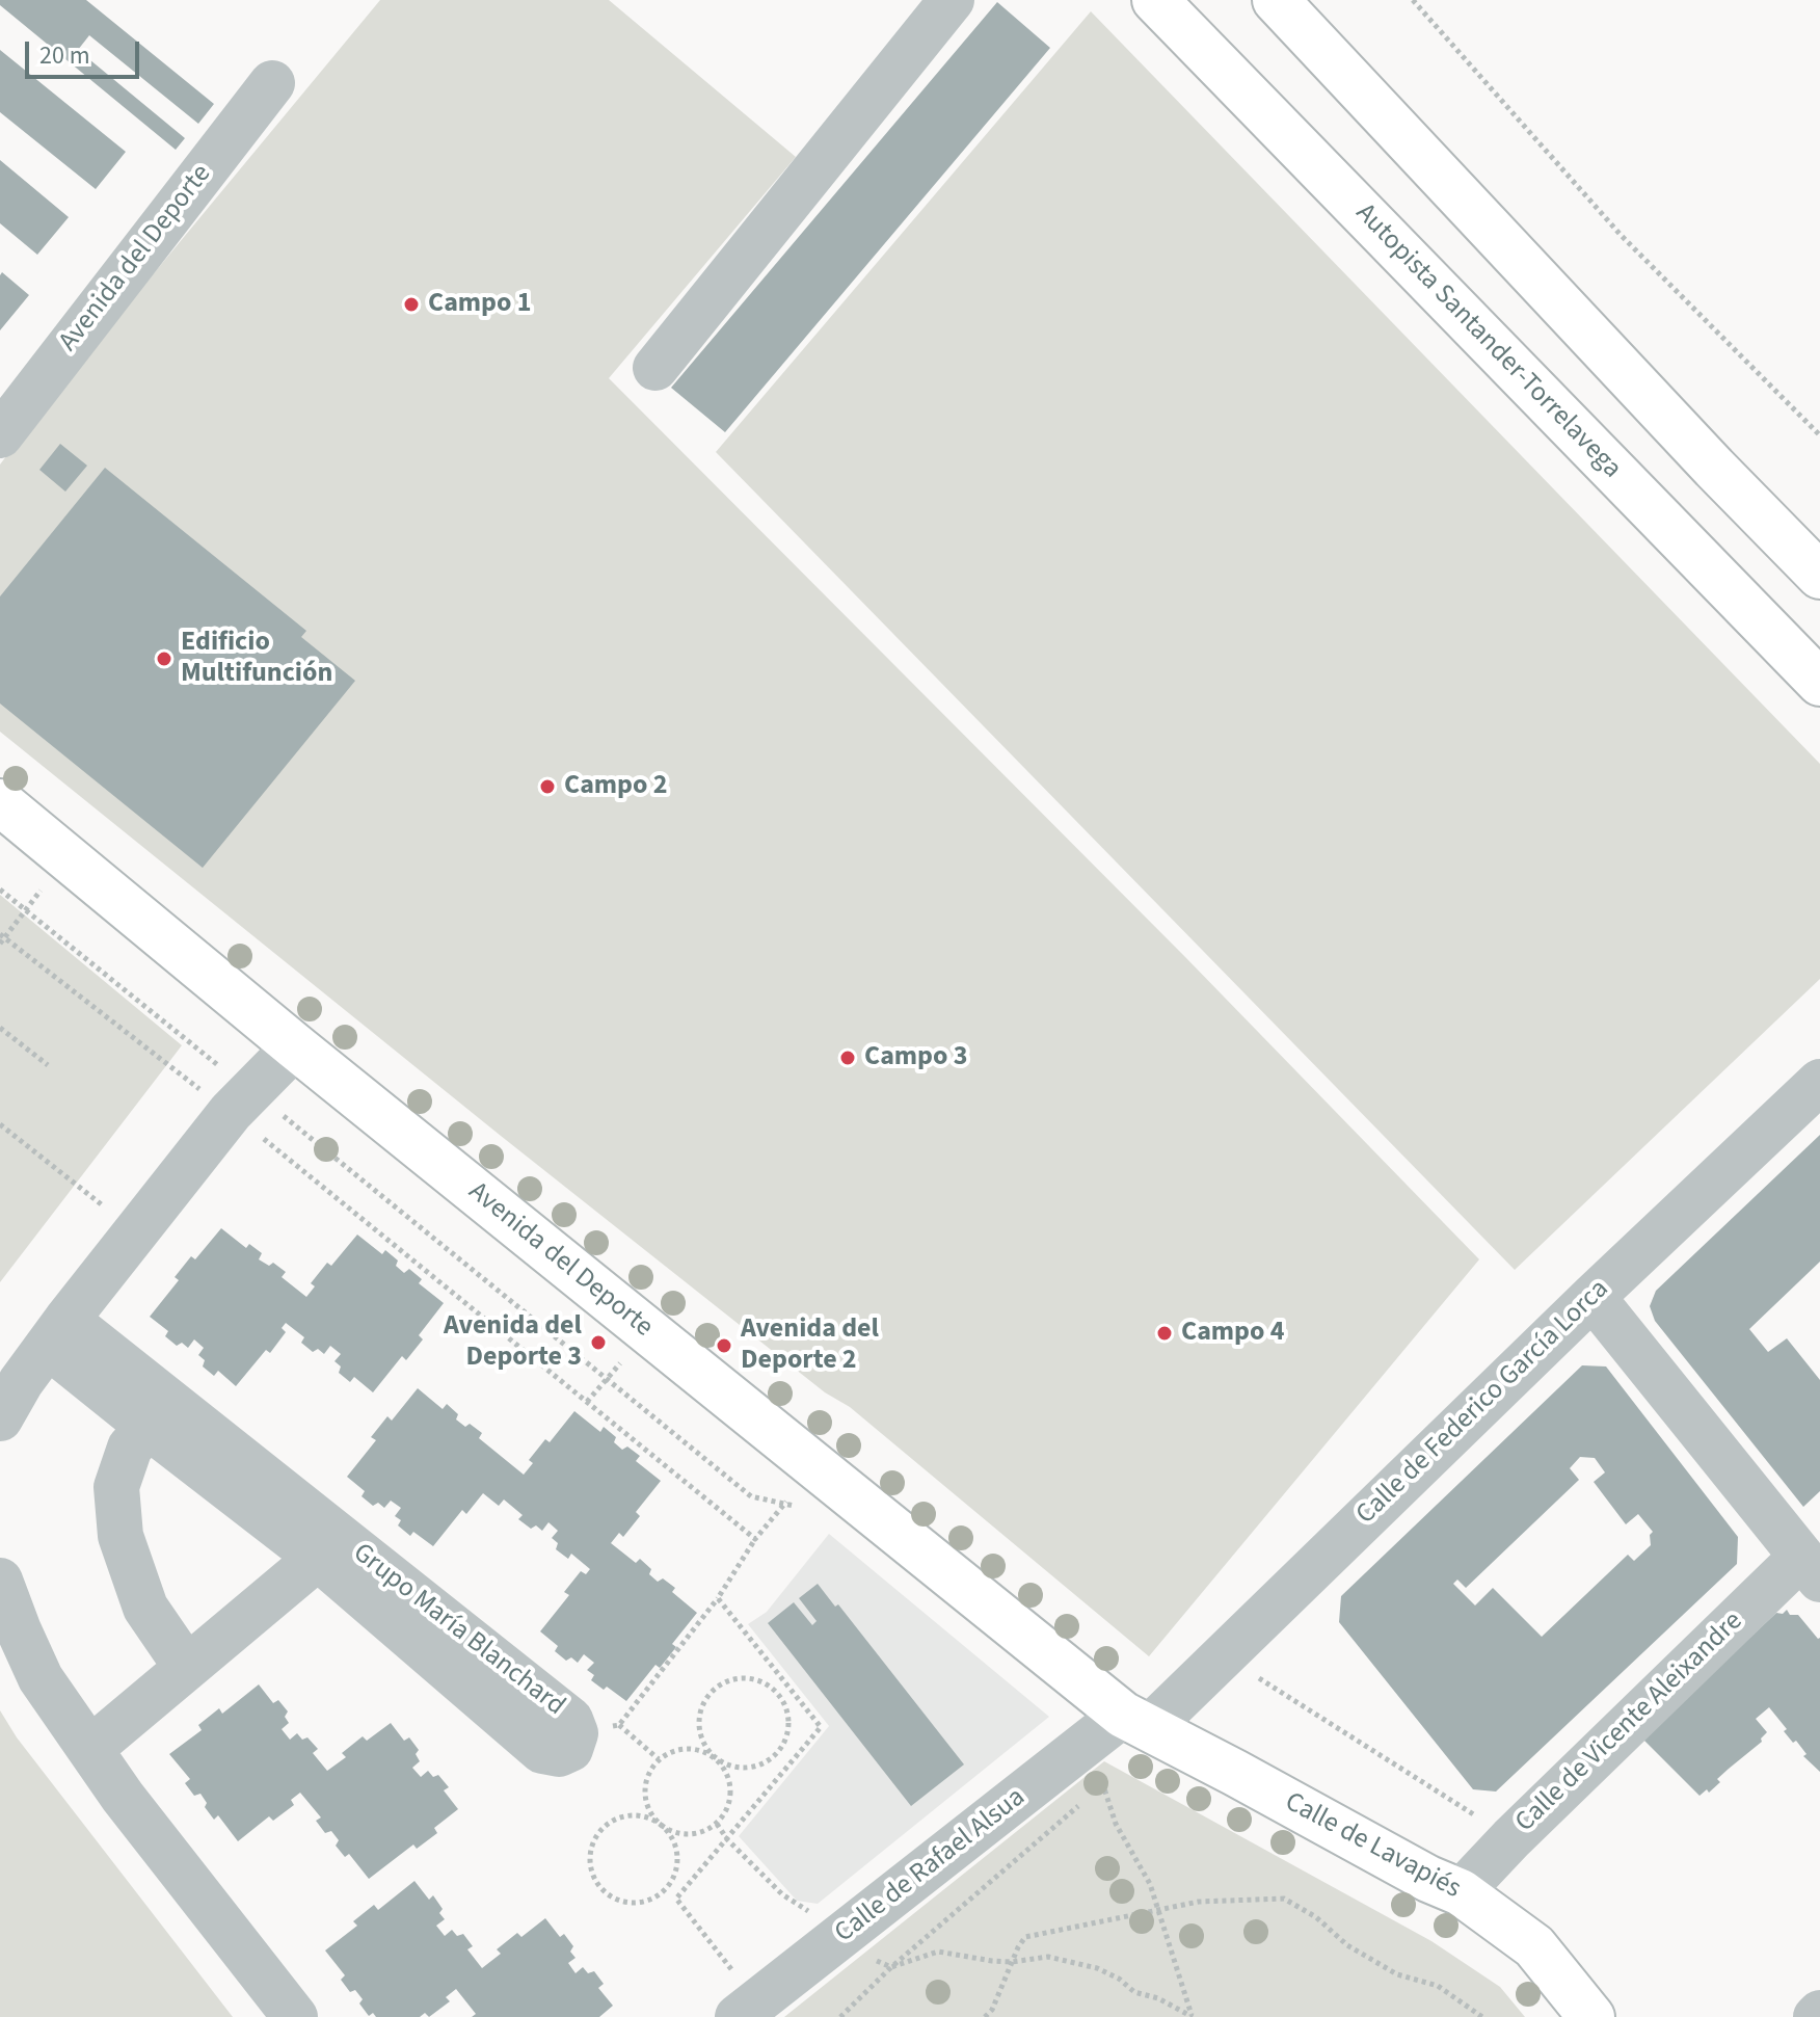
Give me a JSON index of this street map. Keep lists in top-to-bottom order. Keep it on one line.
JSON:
{"streets":{"main road":["Avenida del Deporte","Autopista Santander-Torrelavega","Calle de Lavapiés"],"street":["Calle de Federico García Lorca","Grupo María Blanchard","Calle de Vicente Aleixandre","Calle de Rafael Alsua"]},"crossings":[["Avenida del Deporte","Calle de Federico García Lorca"],["Avenida del Deporte","Calle de Lavapiés"],["Avenida del Deporte","Calle de Rafael Alsua"],["Calle de Federico García Lorca","Calle de Lavapiés"],["Calle de Federico García Lorca","Calle de Rafael Alsua"],["Calle de Vicente Aleixandre","Calle de Lavapiés"],["Calle de Lavapiés","Calle de Rafael Alsua"]],"places":["Campo 1","Edificio Multifunción","Campo 2","Campo 3","Campo 4","Avenida del Deporte 3","Avenida del Deporte 2"],"scale_bar":"20 m"}
